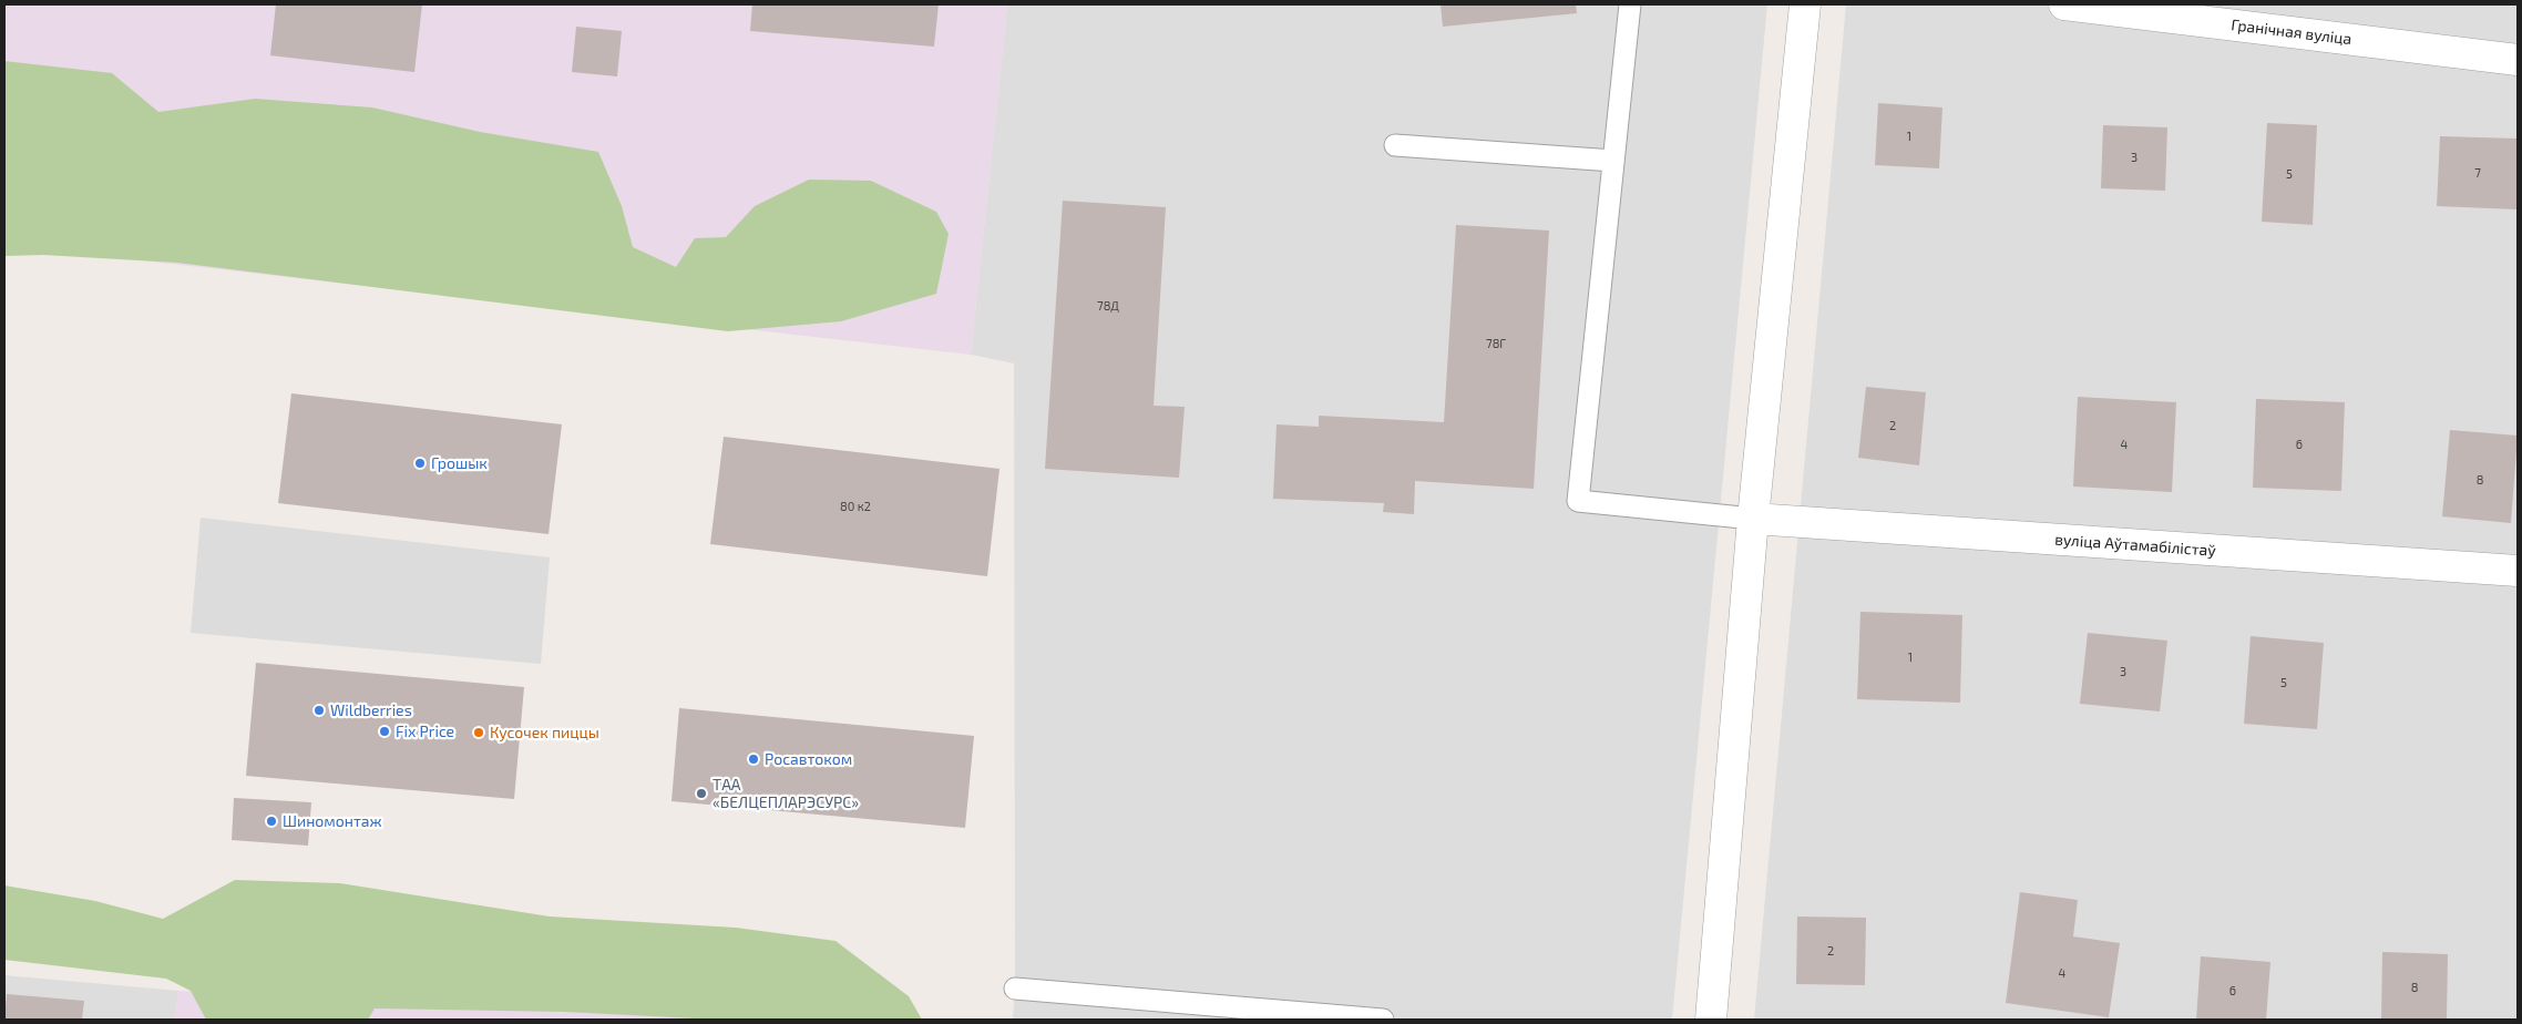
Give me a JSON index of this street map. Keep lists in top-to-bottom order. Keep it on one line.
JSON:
{"streets":{"street":["Гранічная вуліца","вуліца Аўтамабілістаў"]},"places":["Грошык","Wildberries","Fix Price","Кусочек пиццы","Росавтоком","ТАА «БЕЛЦЕПЛАРЭСУРС»","Шиномонтаж"],"house_numbers":["1","3","7","5","78Д","78Г","2","4","6","8","80 к2","1","3","5","2","4","8","6"]}
